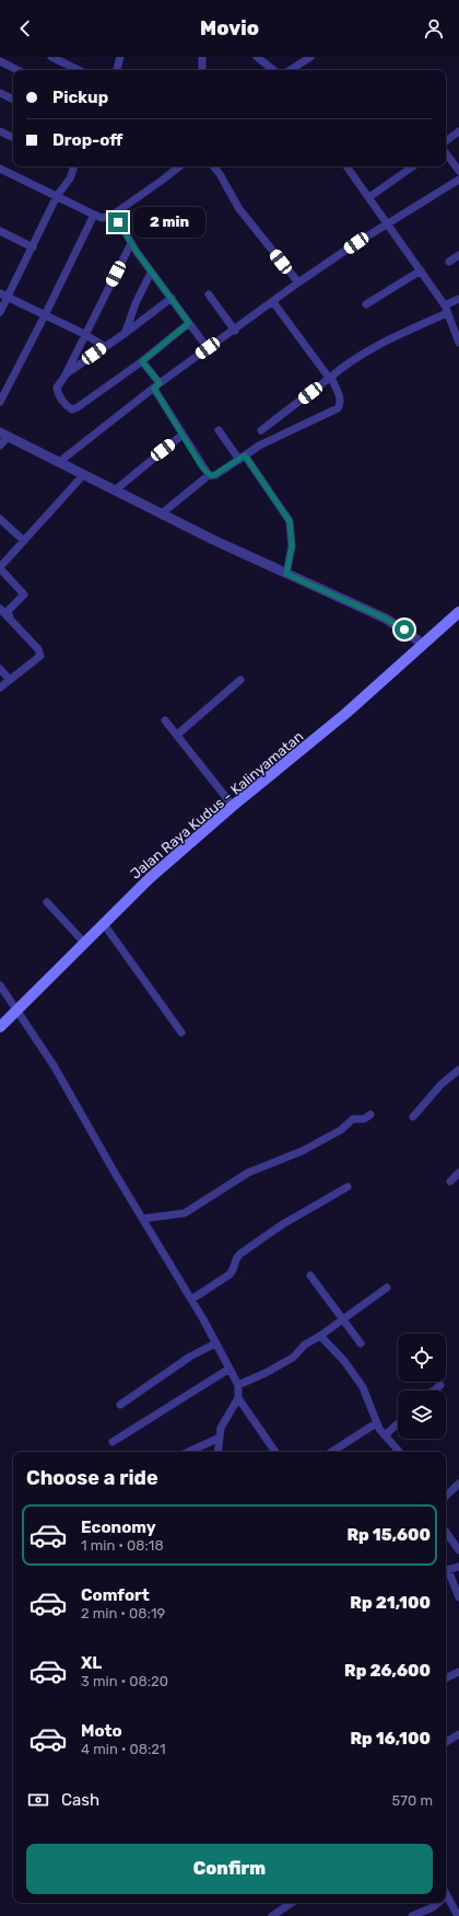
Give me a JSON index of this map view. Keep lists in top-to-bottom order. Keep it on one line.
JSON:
{"streets":{"main road":["Jalan Raya Kudus - Kalinyamatan"]},"page":{"header":"Movio","banner":["Pickup","Drop-off"],"bubble":"2 min","heading":"Choose a ride","list":[{"name":"Economy","note":"1 min · 08:18","value":"Rp 15,600"},{"name":"Comfort","note":"2 min · 08:19","value":"Rp 21,100"},{"name":"XL","note":"3 min · 08:20","value":"Rp 26,600"},{"name":"Moto","note":"4 min · 08:21","value":"Rp 16,100"}],"pay":["Cash","570 m"],"buttons":"Confirm"}}
